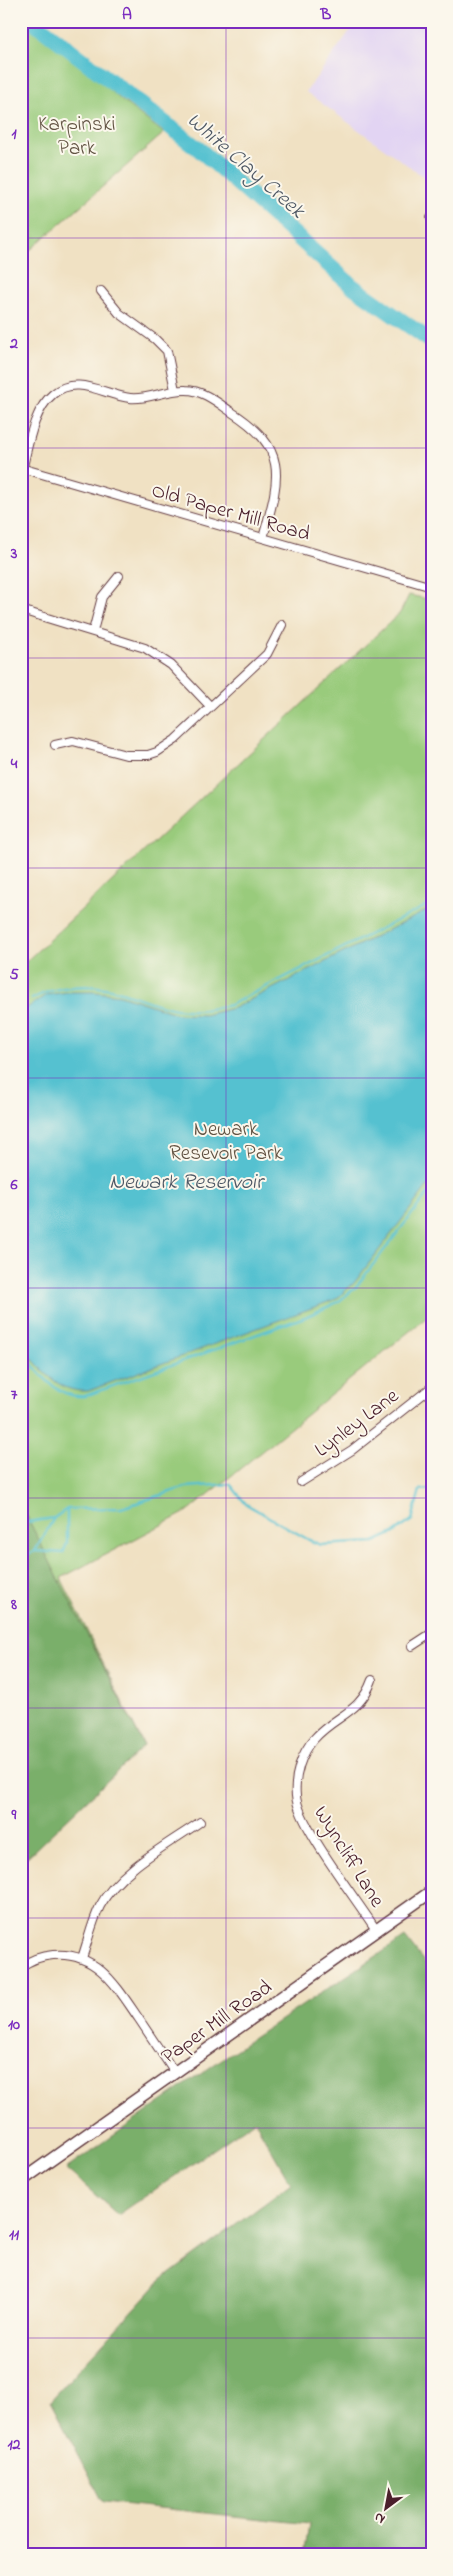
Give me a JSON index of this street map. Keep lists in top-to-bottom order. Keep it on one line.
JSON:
{"streets":{"main road":["Paper Mill Road"],"street":["Old Paper Mill Road","Lynley Lane","Wyncliff Lane"]},"crossings":[["Wyncliff Lane","Paper Mill Road"]],"water":["White Clay Creek","Newark Reservoir"],"parks":["Karpinski Park","Newark Resevoir Park"],"north":"bottom left","grid":{"columns":["A","B"],"rows":["1","2","3","4","5","6","7","8","9","10","11","12"]}}
